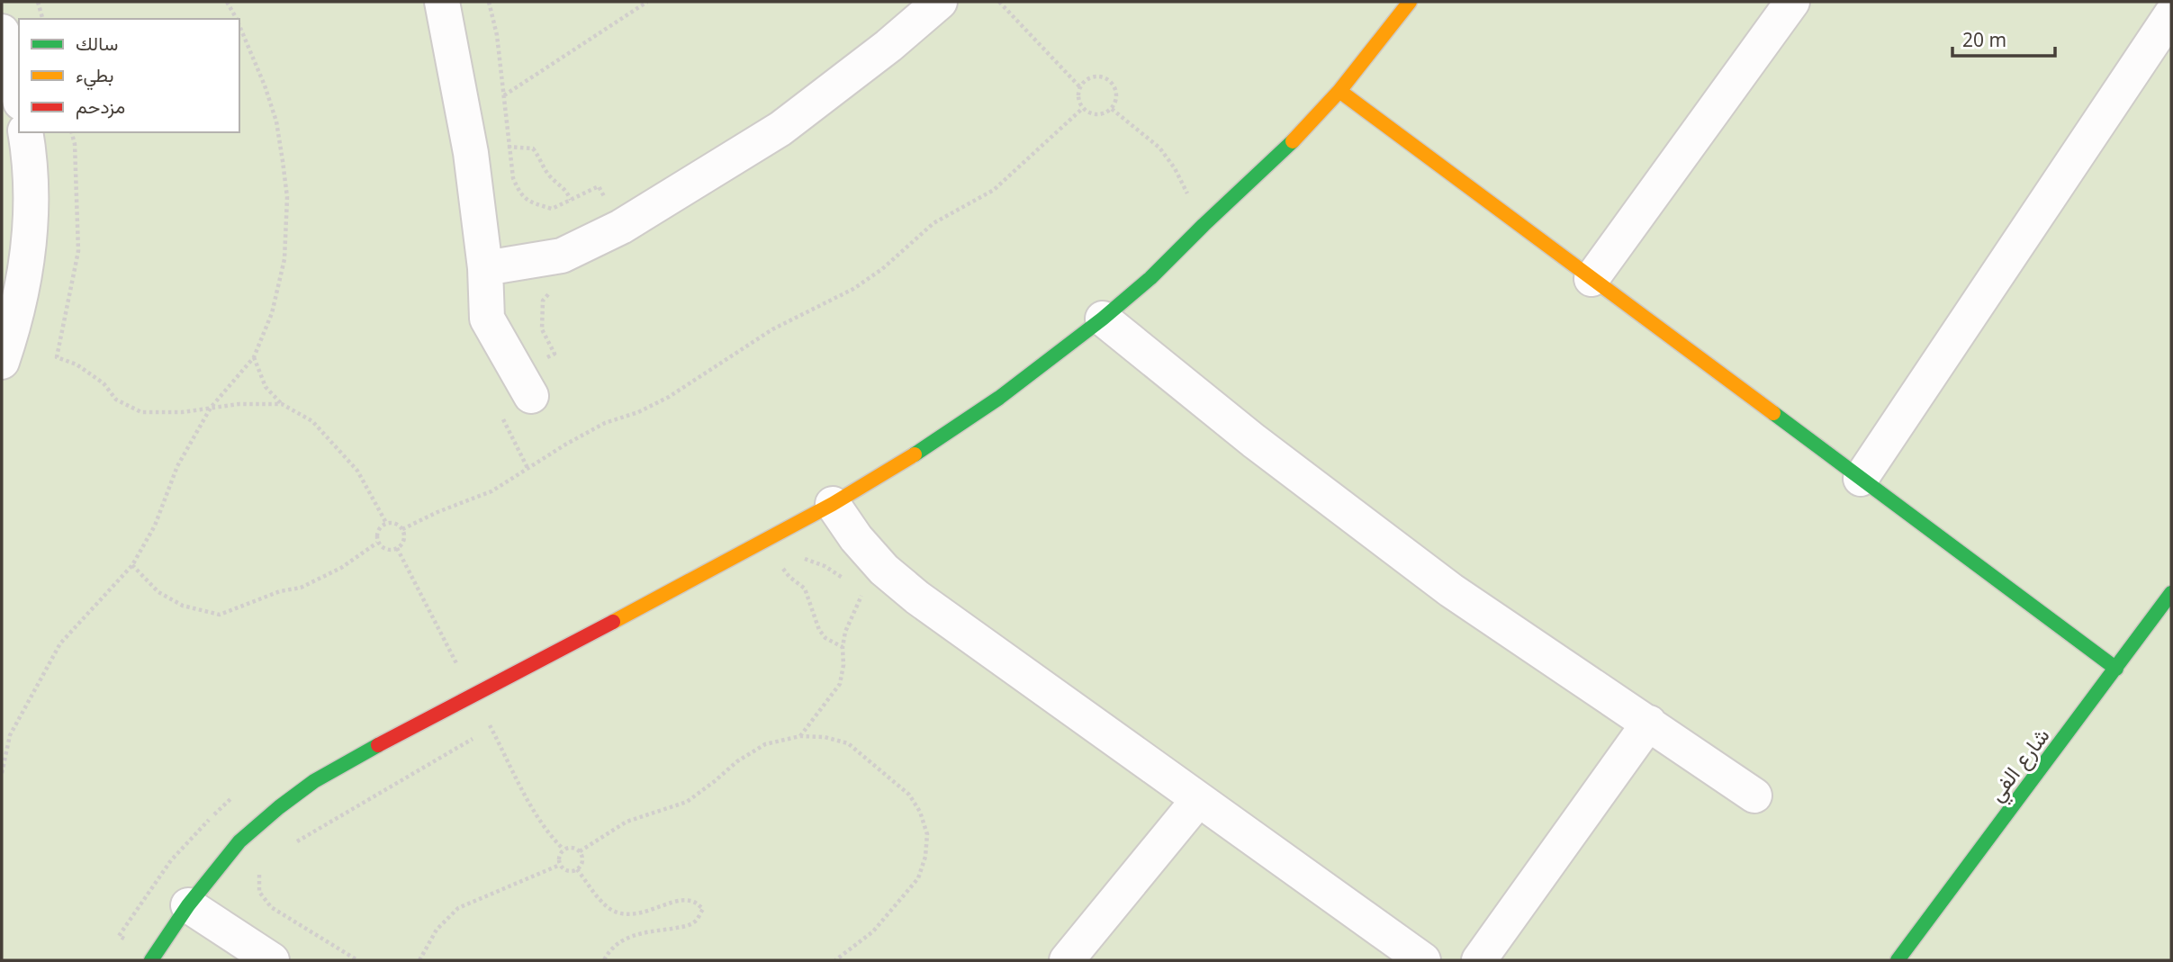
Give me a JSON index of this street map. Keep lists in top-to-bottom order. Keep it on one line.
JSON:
{"streets":{"street":["شارع الفي"]},"legend":["سالك","بطيء","مزدحم"],"scale_bar":"20 m"}
